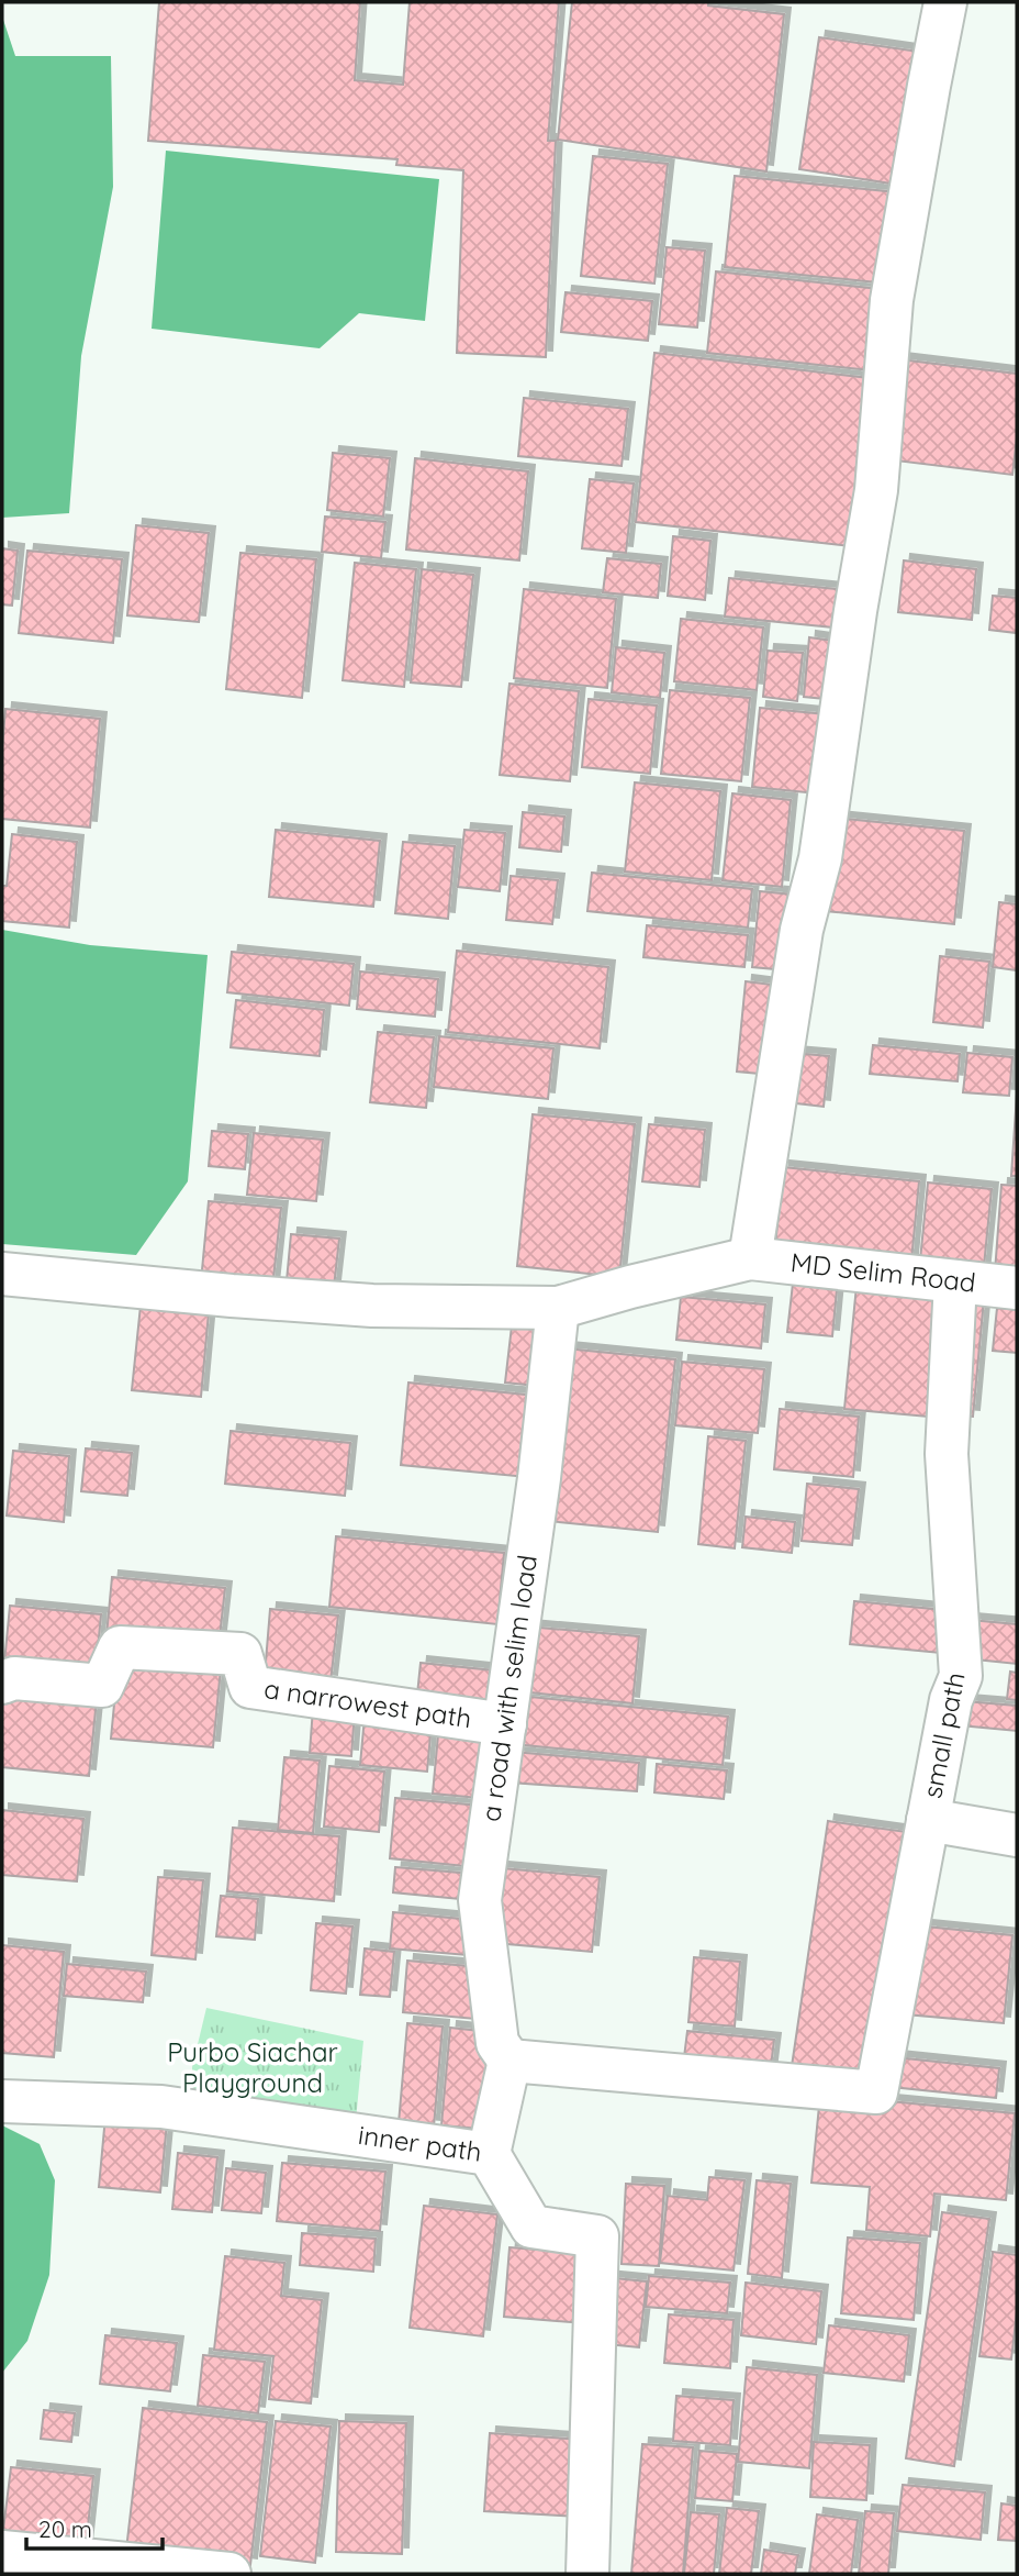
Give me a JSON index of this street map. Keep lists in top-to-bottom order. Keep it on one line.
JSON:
{"streets":{"street":["MD Selim Road","a road with selim load","a narrowest path","small path","inner path"]},"crossings":[["MD Selim Road","a road with selim load"],["MD Selim Road","small path"],["a road with selim load","a narrowest path"],["a road with selim load","small path"]],"parks":["Purbo Siachar Playground"],"scale_bar":"20 m"}
